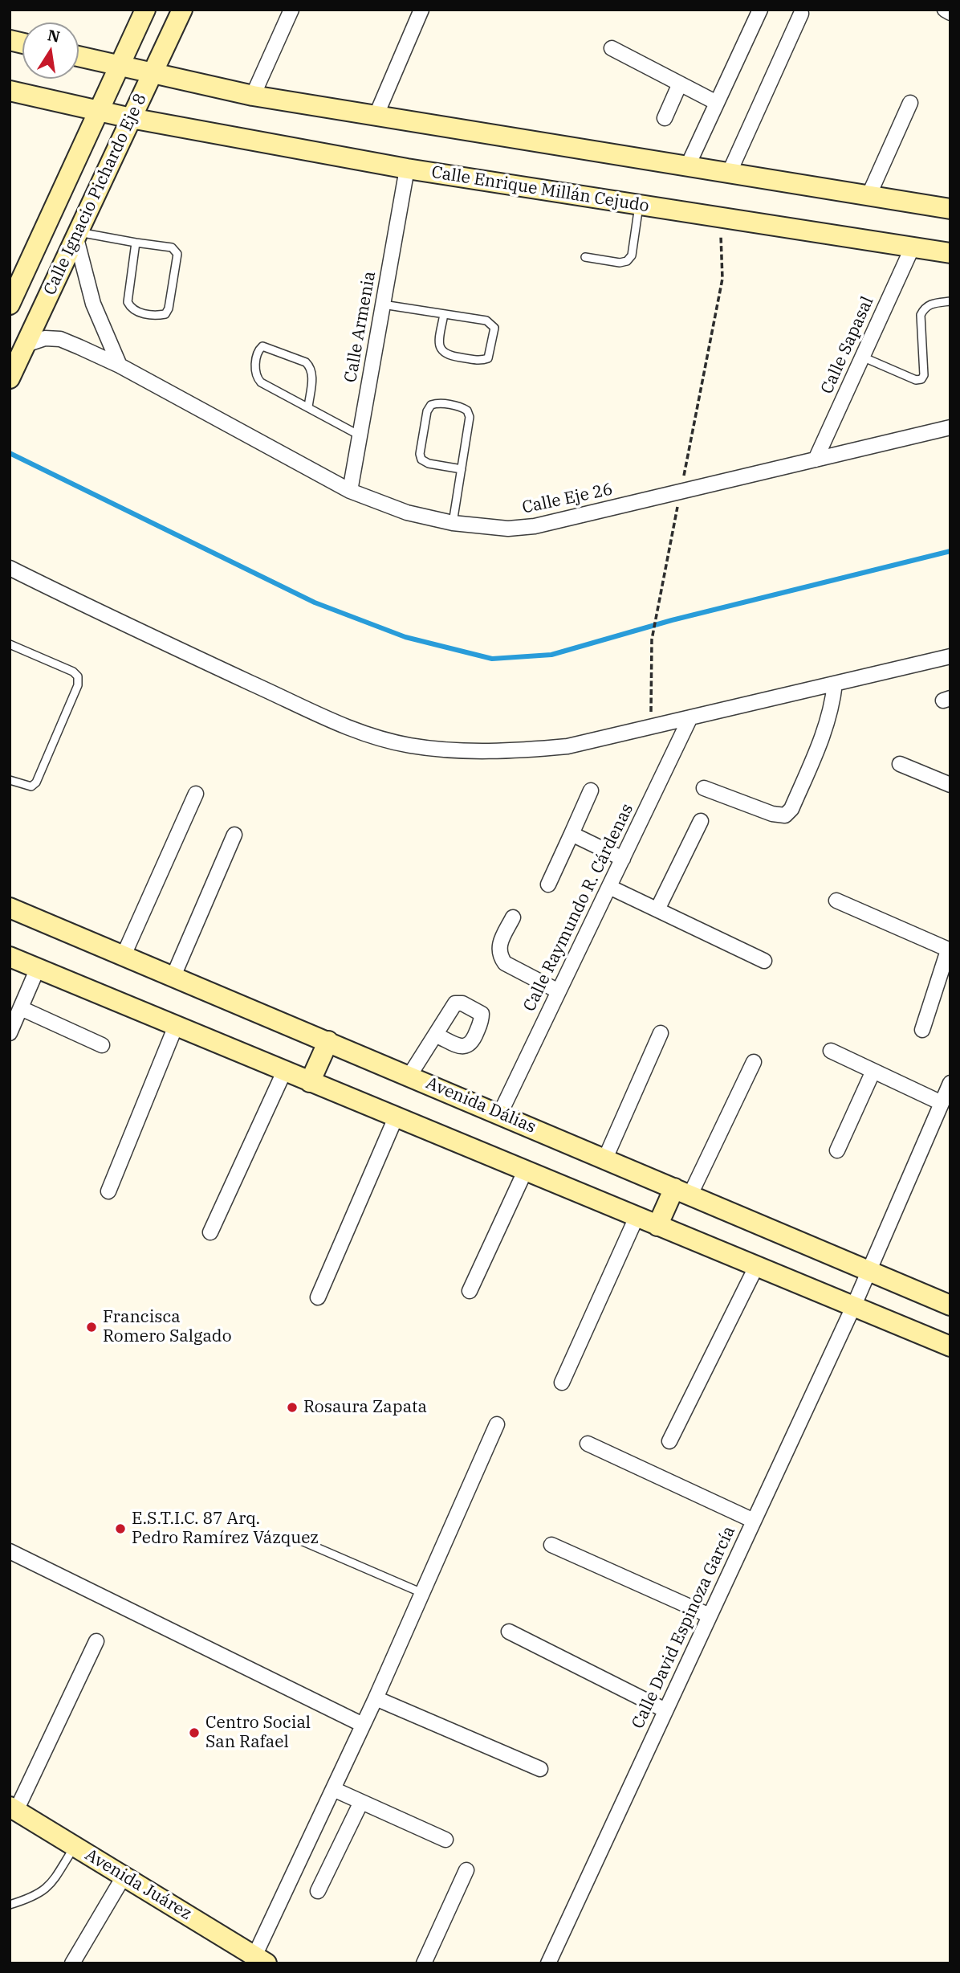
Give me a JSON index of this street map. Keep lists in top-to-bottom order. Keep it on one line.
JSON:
{"streets":{"main road":["Calle Enrique Millán Cejudo","Calle Ignacio Pichardo Eje 8","Avenida Dálias","Avenida Juárez"],"street":["Calle Armenia","Calle Sapasal","Calle Eje 26","Calle Raymundo R. Cárdenas","Calle David Espinoza García"]},"crossings":[["Calle Enrique Millán Cejudo","Calle Ignacio Pichardo Eje 8"],["Calle Enrique Millán Cejudo","Calle Armenia"],["Calle Enrique Millán Cejudo","Calle Sapasal"],["Calle Ignacio Pichardo Eje 8","Calle Eje 26"],["Calle Armenia","Calle Eje 26"],["Calle Sapasal","Calle Eje 26"],["Calle Raymundo R. Cárdenas","Avenida Dálias"],["Avenida Dálias","Calle David Espinoza García"]],"places":["Francisca Romero Salgado","Rosaura Zapata","E.S.T.I.C. 87 Arq. Pedro Ramírez Vázquez","Centro Social San Rafael"],"north":"top"}
